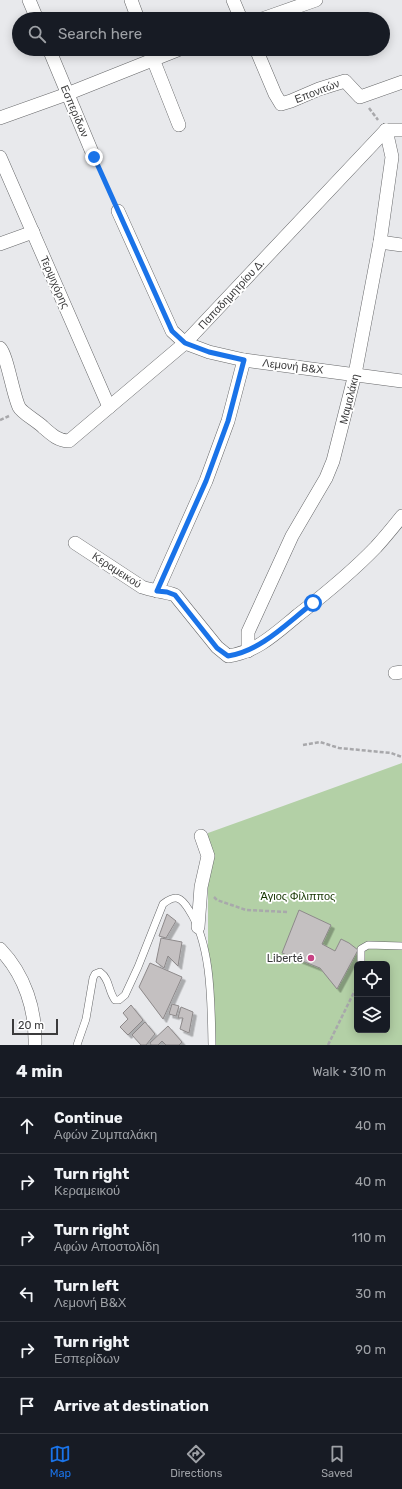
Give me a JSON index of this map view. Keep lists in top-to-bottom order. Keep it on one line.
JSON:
{"streets":{"street":["Επονιτών","Εσπερίδων","Τερψιχόρης","Παπαδημητρίου Δ.","Λεμονή Β&Χ","Μαμαλάκη","Κεραμεικού"]},"crossings":[["Τερψιχόρης","Παπαδημητρίου Δ."],["Παπαδημητρίου Δ.","Λεμονή Β&Χ"],["Παπαδημητρίου Δ.","Μαμαλάκη"],["Λεμονή Β&Χ","Μαμαλάκη"],["Μαμαλάκη","Κεραμεικού"]],"parks":["Άγιος Φίλιππος"],"places":["Liberté"],"scale_bar":"20 m","page":{"search":"Search here","scale":"20 m","heading":["4 min","Walk · 310 m"],"list":[["Continue","Αφών Ζυμπαλάκη","40 m"],["Turn right","Κεραμεικού","40 m"],["Turn right","Αφών Αποστολίδη","110 m"],["Turn left","Λεμονή Β&Χ","30 m"],["Turn right","Εσπερίδων","90 m"],"Arrive at destination"],"nav":["Map","Directions","Saved"]}}
